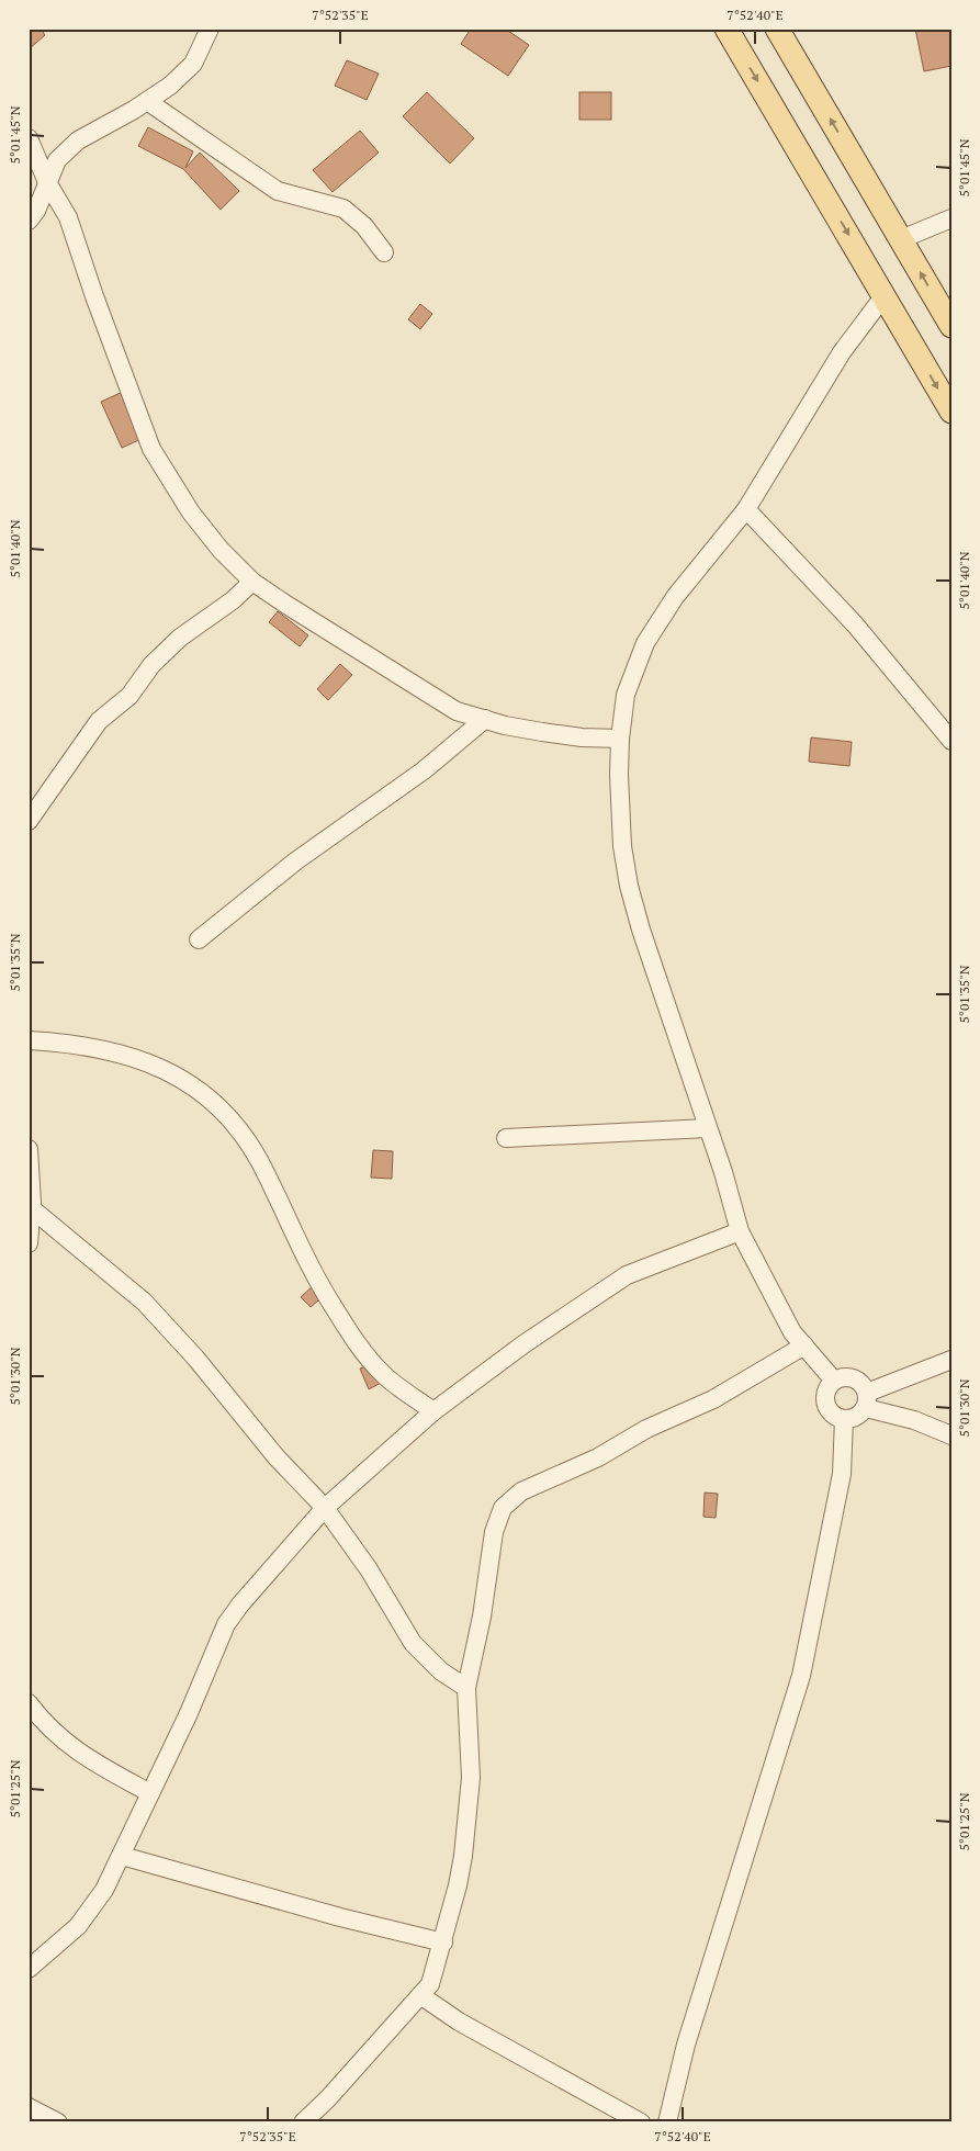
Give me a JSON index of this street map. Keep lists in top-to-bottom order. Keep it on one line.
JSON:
{"coordinates":["7°52'35\"E","7°52'40\"E","5°01'45\"N","5°01'40\"N","5°01'35\"N","5°01'30\"N","5°01'25\"N"]}
